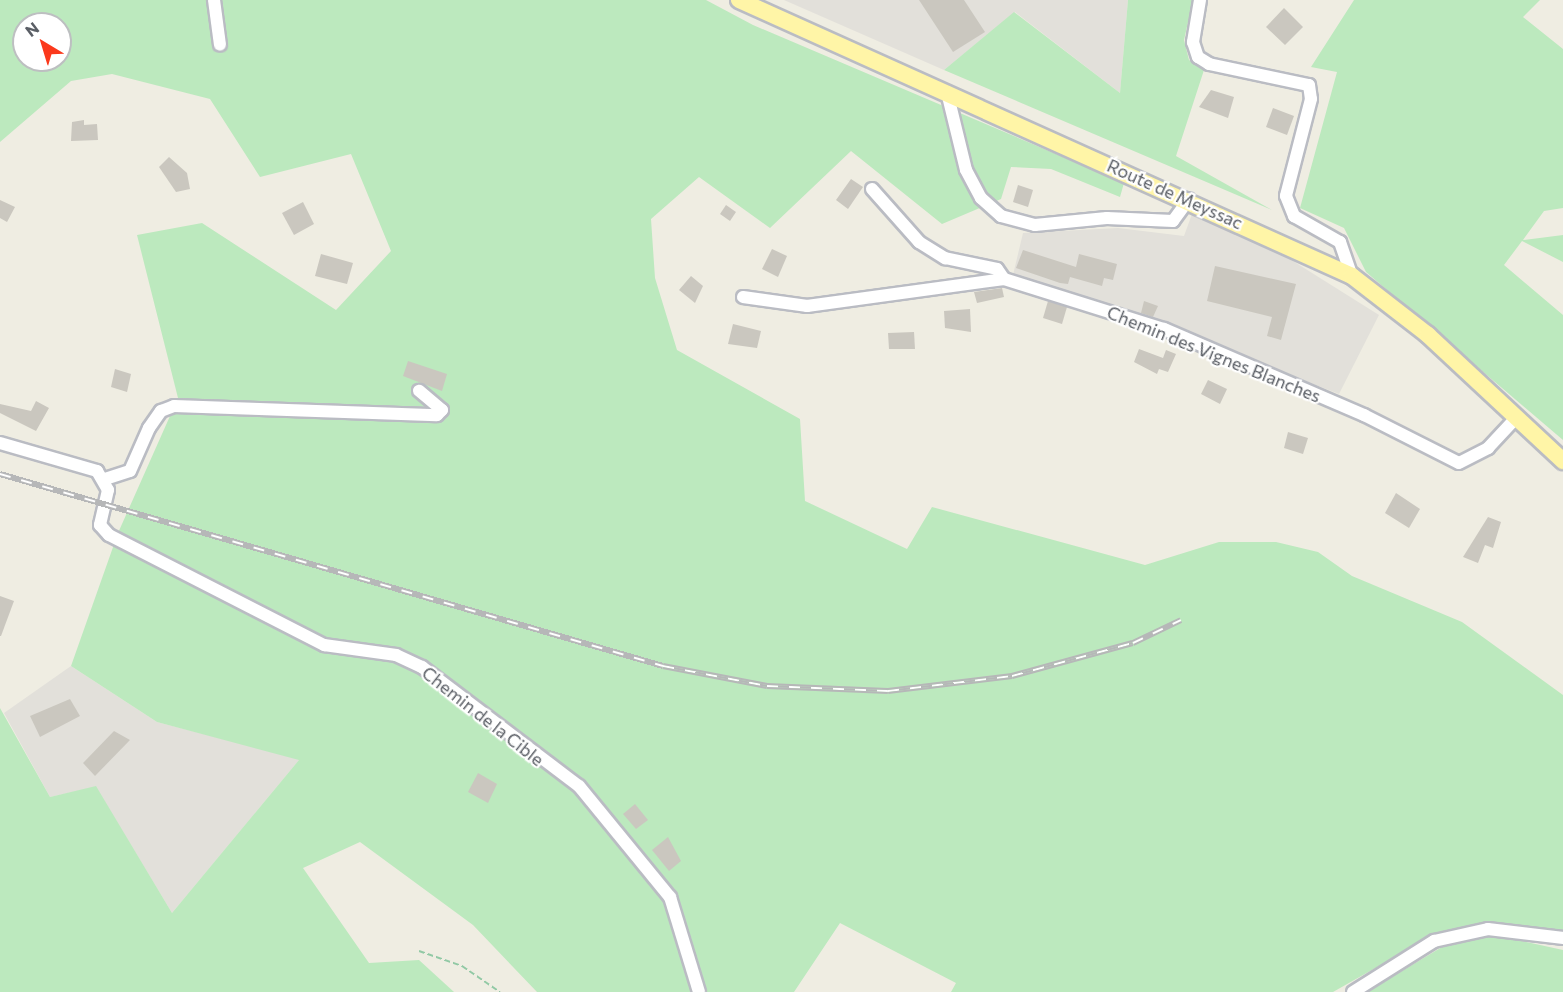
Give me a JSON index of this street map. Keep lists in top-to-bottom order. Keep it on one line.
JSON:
{"streets":{"main road":["Route de Meyssac"],"street":["Chemin des Vignes Blanches","Chemin de la Cible"]},"crossings":[["Route de Meyssac","Chemin des Vignes Blanches"]],"north":"top left"}
